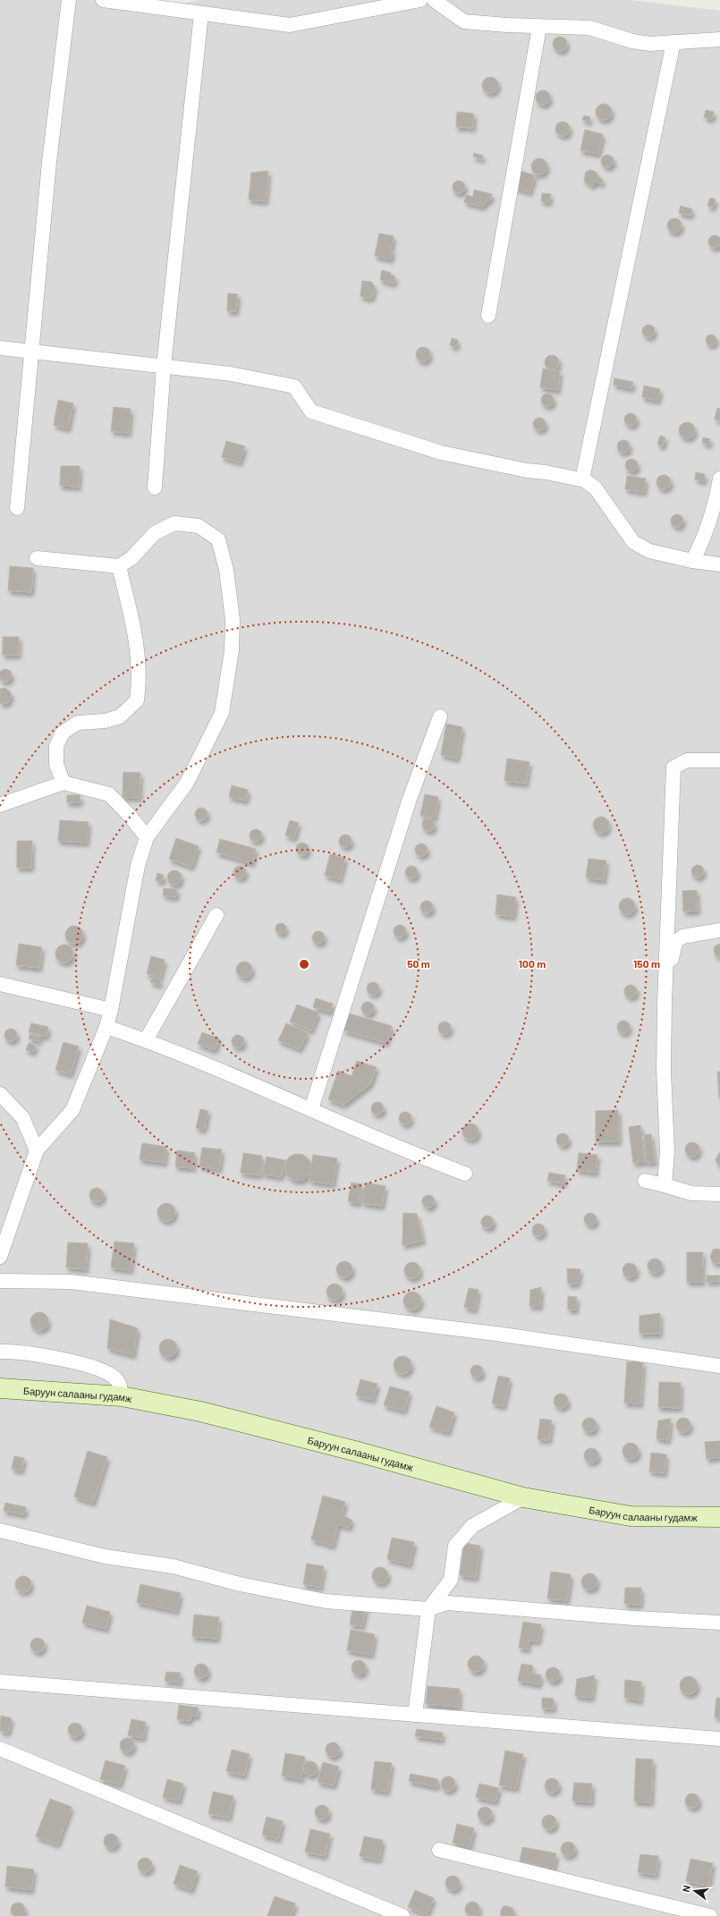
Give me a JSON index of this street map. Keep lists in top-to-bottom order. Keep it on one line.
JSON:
{"streets":{"main road":["Баруун салааны гудамж"]},"north":"left","rings":["50 m","100 m","150 m"]}
